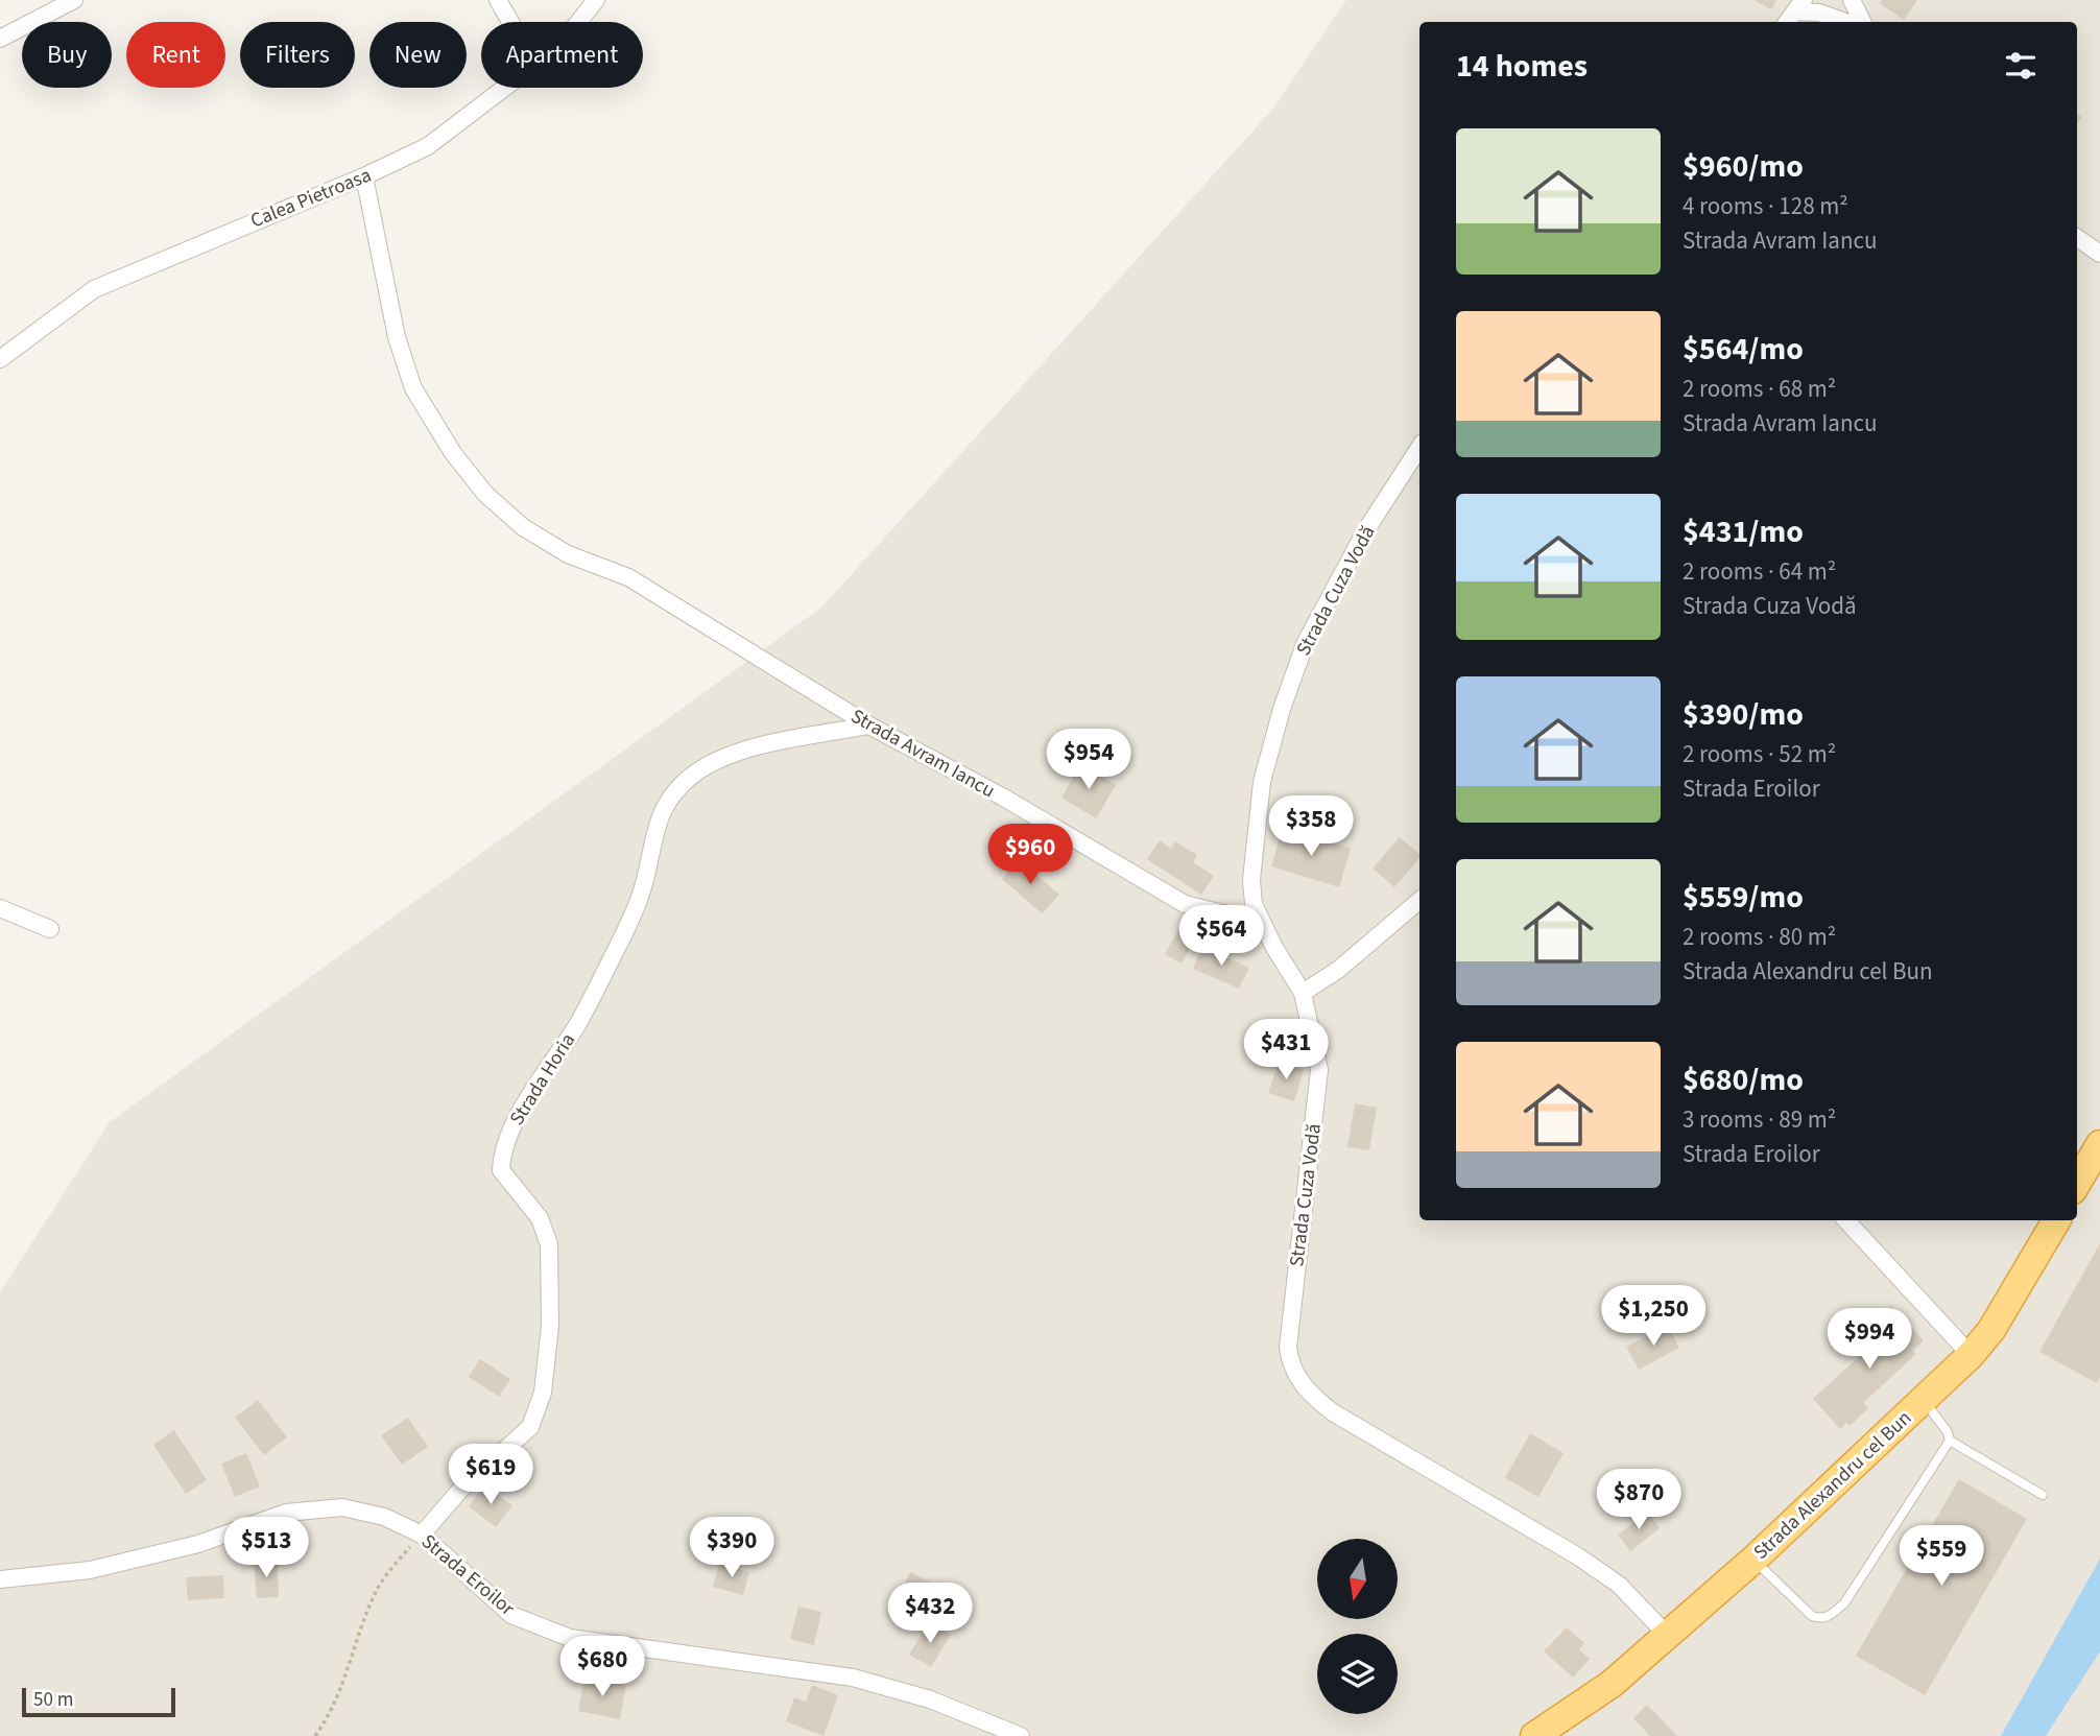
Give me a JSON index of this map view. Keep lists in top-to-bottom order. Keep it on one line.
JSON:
{"streets":{"highway":["Strada Alexandru cel Bun"],"street":["Calea Pietroasa","Strada Cuza Vodă","Strada Avram Iancu","Strada Horia","Strada Eroilor"]},"crossings":[["Calea Pietroasa","Strada Avram Iancu"],["Strada Cuza Vodă","Strada Avram Iancu"],["Strada Cuza Vodă","Strada Alexandru cel Bun"],["Strada Avram Iancu","Strada Horia"],["Strada Horia","Strada Eroilor"]],"scale_bar":"50 m","north":"bottom","page":{"chip":["Buy","Rent","Filters","New","Apartment"],"heading":"14 homes","list":[{"name":"$960/mo","note":"4 rooms · 128 m² · Strada Avram Iancu"},{"name":"$564/mo","note":"2 rooms · 68 m² · Strada Avram Iancu"},{"name":"$431/mo","note":"2 rooms · 64 m² · Strada Cuza Vodă"},{"name":"$390/mo","note":"2 rooms · 52 m² · Strada Eroilor"},{"name":"$559/mo","note":"2 rooms · 80 m² · Strada Alexandru cel Bun"},{"name":"$680/mo","note":"3 rooms · 89 m² · Strada Eroilor"}],"price":["$954","$358","$960","$564","$431","$1,250","$994","$619","$870","$513","$390","$559","$432","$680"],"scale":"50 m"}}
